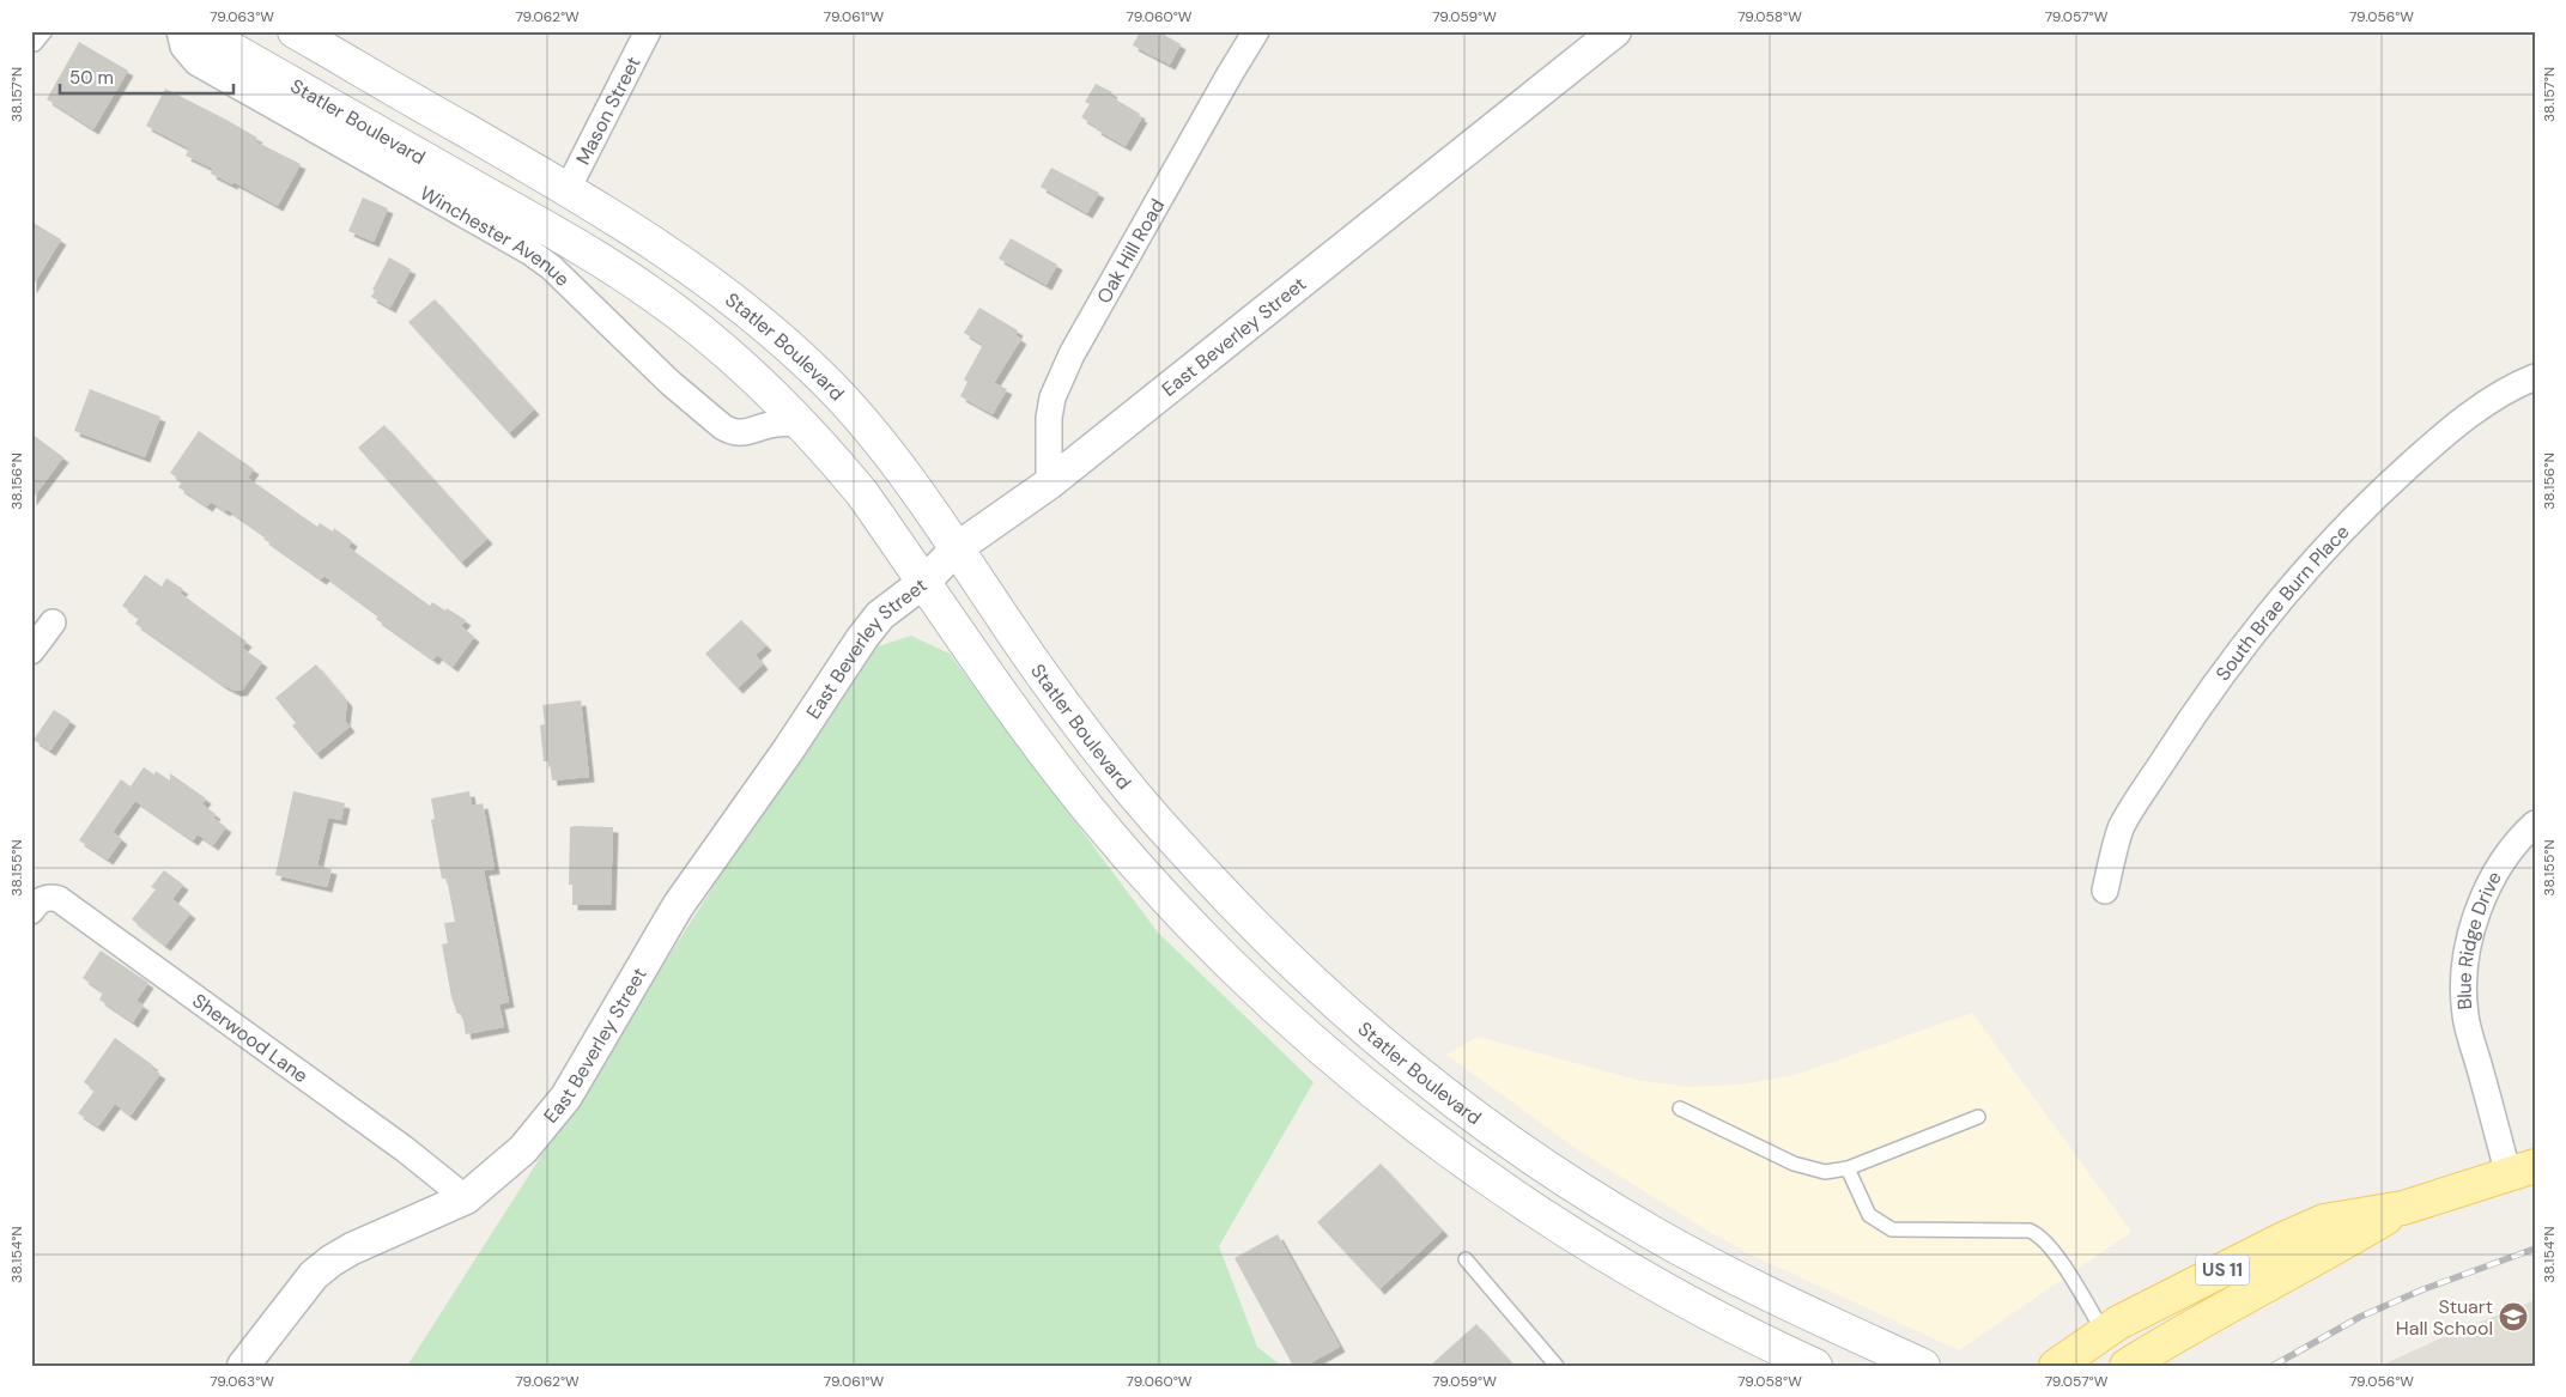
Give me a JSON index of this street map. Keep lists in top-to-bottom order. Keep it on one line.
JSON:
{"streets":{"main road":["Statler Boulevard","US 11"],"street":["Mason Street","Winchester Avenue","Oak Hill Road","East Beverley Street","South Brae Burn Place","Blue Ridge Drive","Sherwood Lane"]},"crossings":[["Mason Street","Statler Boulevard"],["Statler Boulevard","Winchester Avenue"],["Statler Boulevard","East Beverley Street"],["Oak Hill Road","East Beverley Street"],["East Beverley Street","Sherwood Lane"],["Blue Ridge Drive","US 11"]],"places":{"school or university":["Stuart Hall School"]},"scale_bar":"50 m","coordinates":["79.063°W","79.062°W","79.061°W","79.060°W","79.059°W","79.058°W","79.057°W","79.056°W","38.157°N","38.156°N","38.155°N","38.154°N"]}
